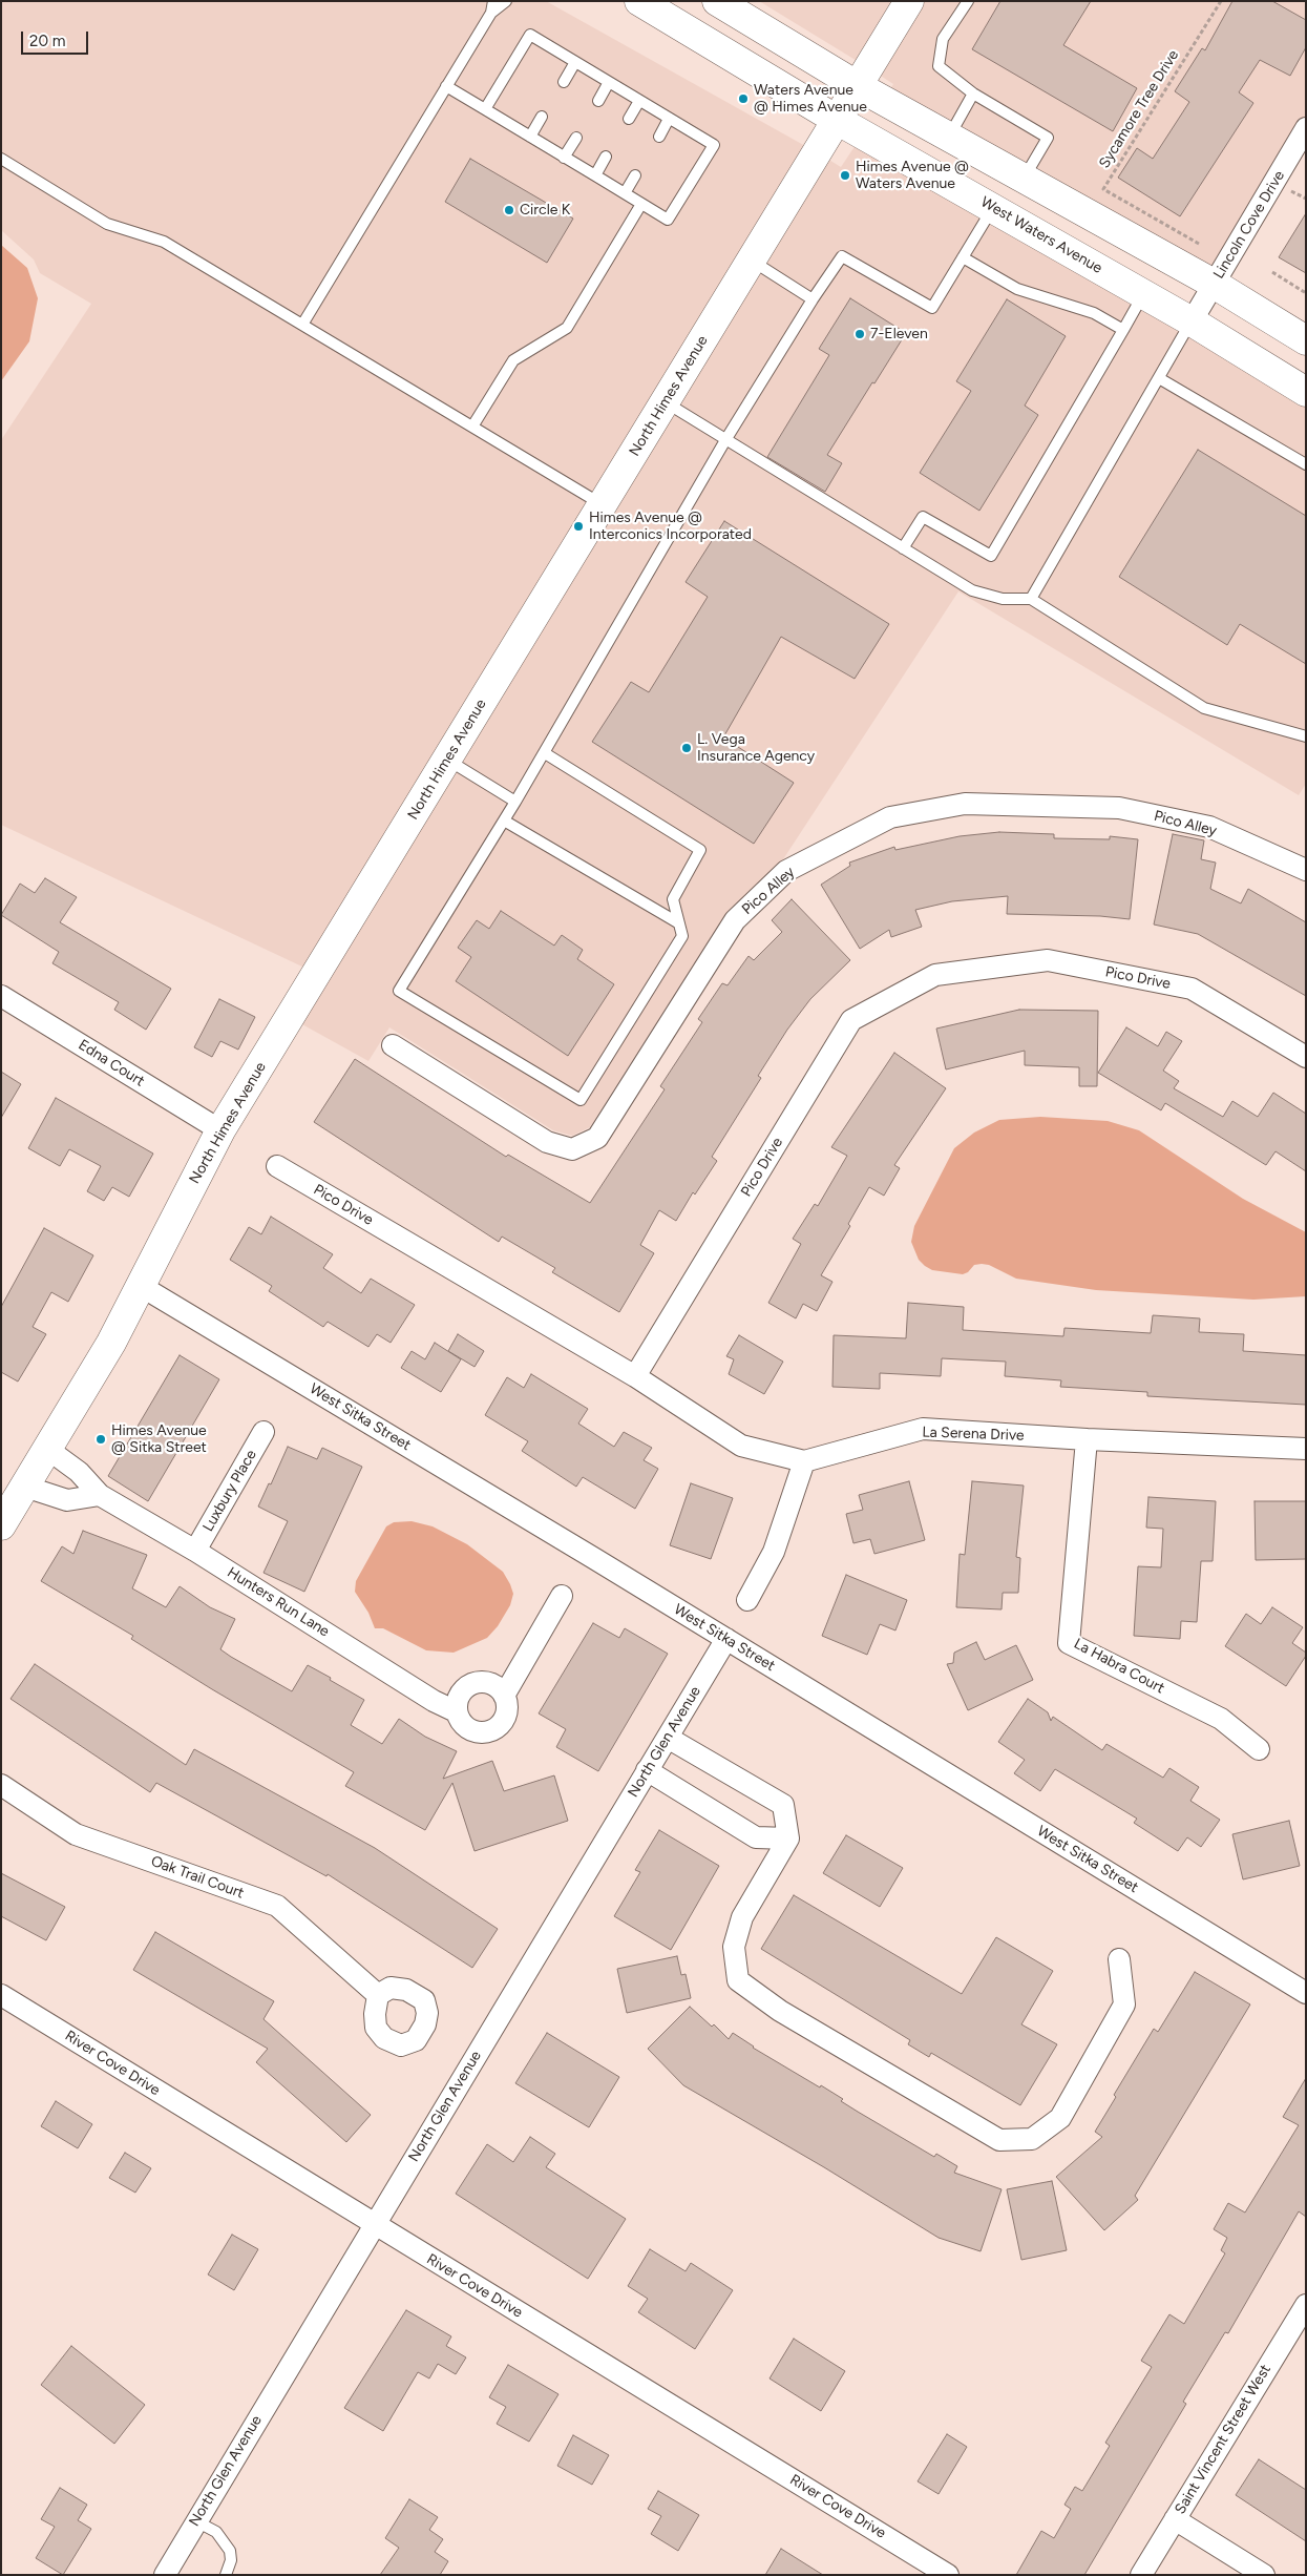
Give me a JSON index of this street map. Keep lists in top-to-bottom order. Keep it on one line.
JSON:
{"streets":{"street":["Lincoln Cove Drive","West Waters Avenue","North Himes Avenue","Pico Alley","Pico Drive","Edna Court","West Sitka Street","La Serena Drive","Luxbury Place","Hunters Run Lane","La Habra Court","North Glen Avenue","Oak Trail Court","River Cove Drive","Saint Vincent Street West"],"path":["Sycamore Tree Drive"]},"crossings":[["Lincoln Cove Drive","West Waters Avenue"],["West Waters Avenue","North Himes Avenue"],["North Himes Avenue","Edna Court"],["North Himes Avenue","West Sitka Street"],["North Himes Avenue","Hunters Run Lane"],["Pico Drive","La Serena Drive"],["West Sitka Street","North Glen Avenue"],["La Serena Drive","La Habra Court"],["Luxbury Place","Hunters Run Lane"],["North Glen Avenue","River Cove Drive"]],"places":["Waters Avenue @ Himes Avenue","Himes Avenue @ Waters Avenue","Circle K","7-Eleven","Himes Avenue @ Interconics Incorporated","L. Vega Insurance Agency","Himes Avenue @ Sitka Street"],"scale_bar":"20 m"}
